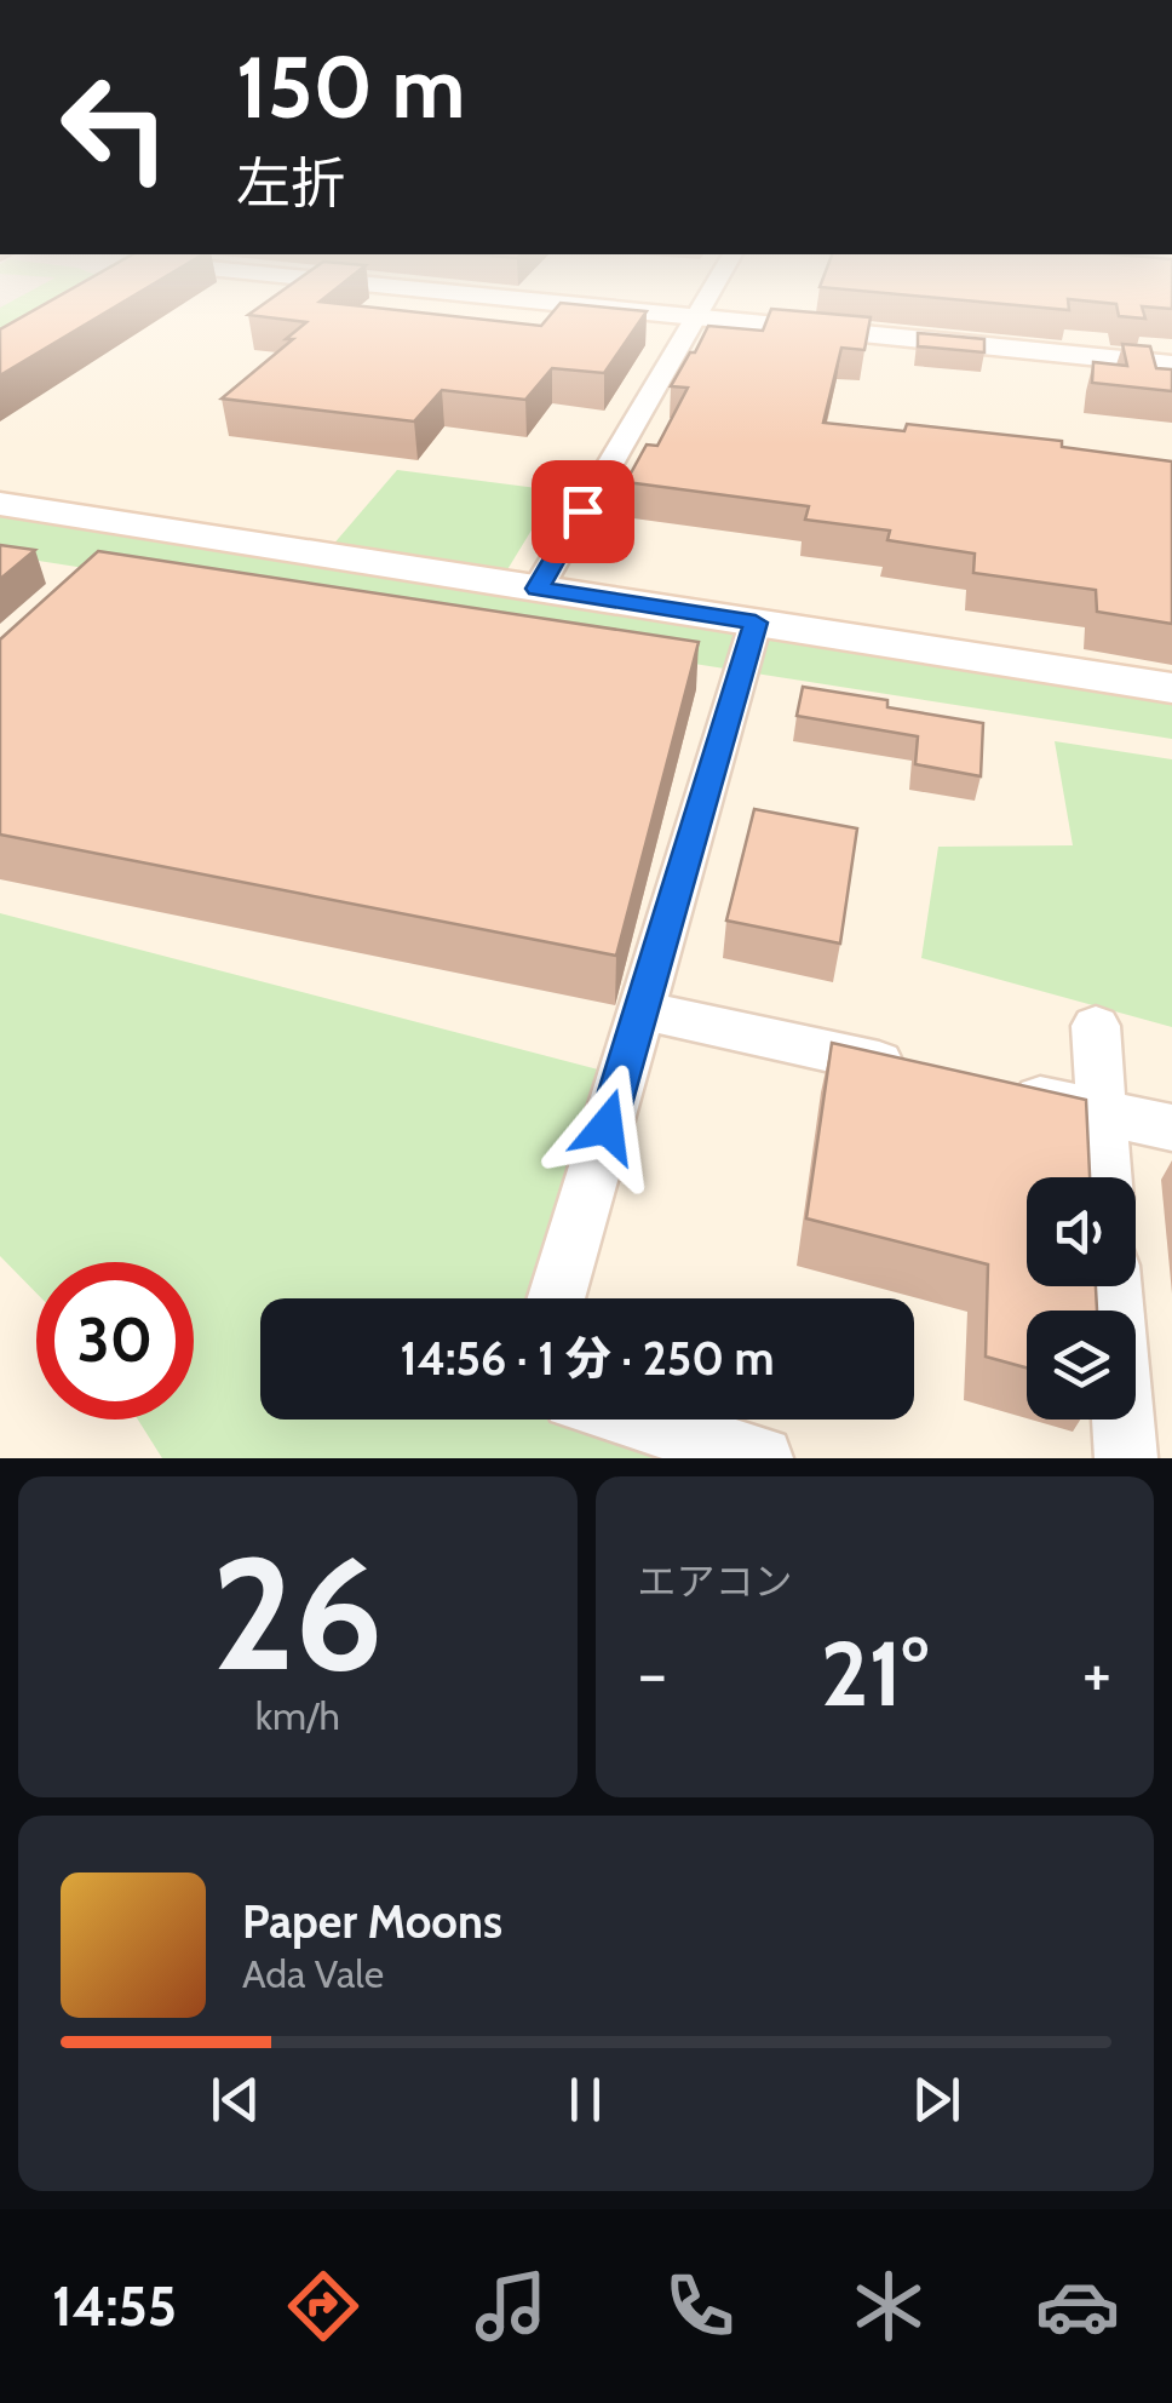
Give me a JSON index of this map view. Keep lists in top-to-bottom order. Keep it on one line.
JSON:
{"page":{"turn":["150 m","左折"],"limit":"30","trip":"14:56 · 1 分 · 250 m","tile":[["26","km/h"],"エアコン"],"heat":["−","21°","+"],"song":["Paper Moons","Ada Vale"],"tabs":"14:55"}}
